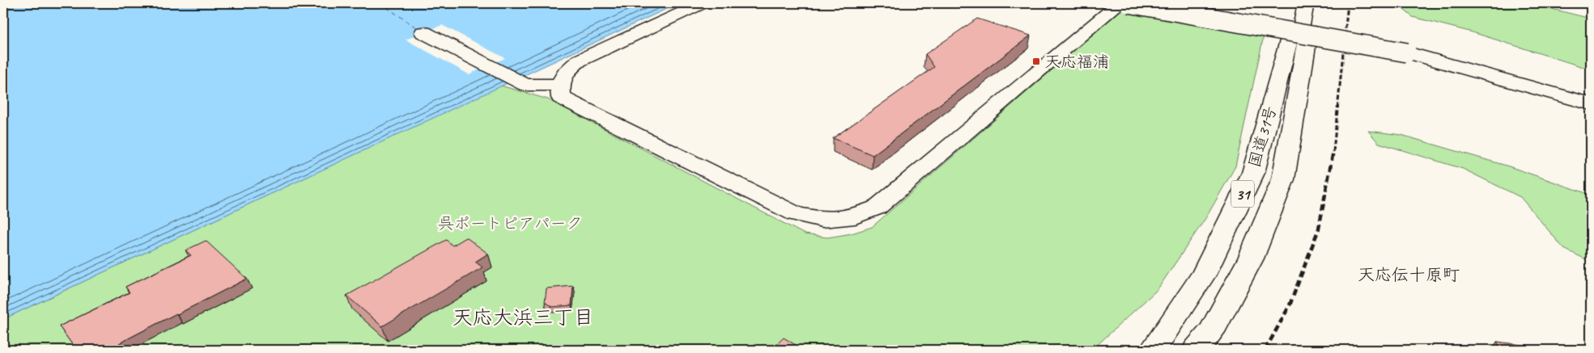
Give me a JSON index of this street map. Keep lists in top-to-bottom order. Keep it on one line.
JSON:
{"streets":{"main road":["国道31号","31"]},"districts":["天応伝十原町","天応大浜三丁目"],"parks":["呉ポートピアパーク"],"places":{"transit":["天応福浦"]}}
